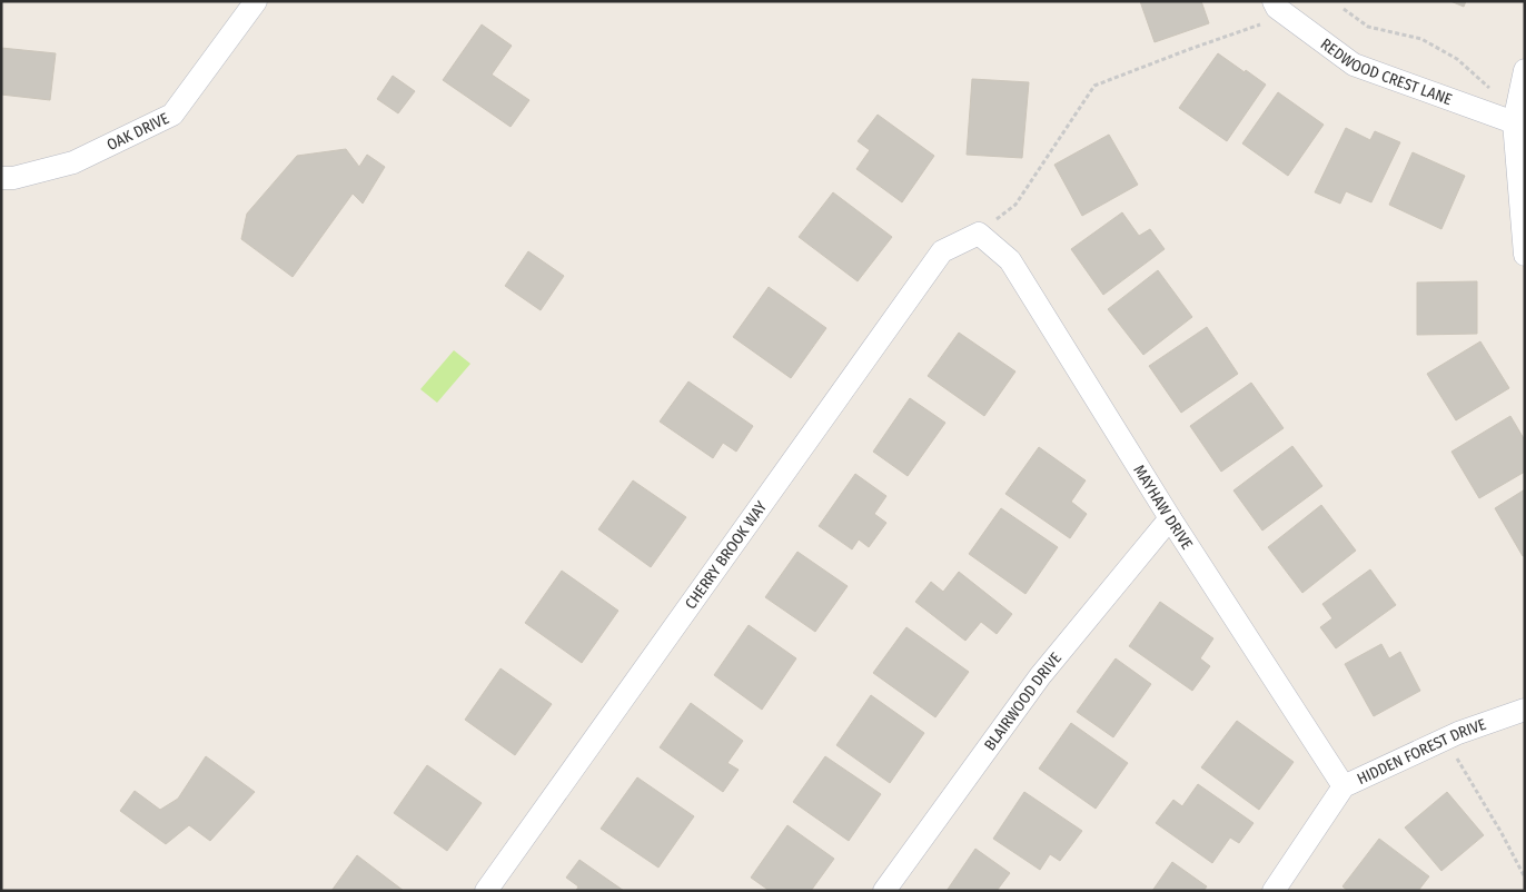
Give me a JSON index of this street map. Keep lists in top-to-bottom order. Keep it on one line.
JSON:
{"streets":{"street":["REDWOOD CREST LANE","OAK DRIVE","MAYHAW DRIVE","CHERRY BROOK WAY","BLAIRWOOD DRIVE","HIDDEN FOREST DRIVE"]},"crossings":[["MAYHAW DRIVE","CHERRY BROOK WAY"],["MAYHAW DRIVE","BLAIRWOOD DRIVE"],["MAYHAW DRIVE","HIDDEN FOREST DRIVE"]]}
